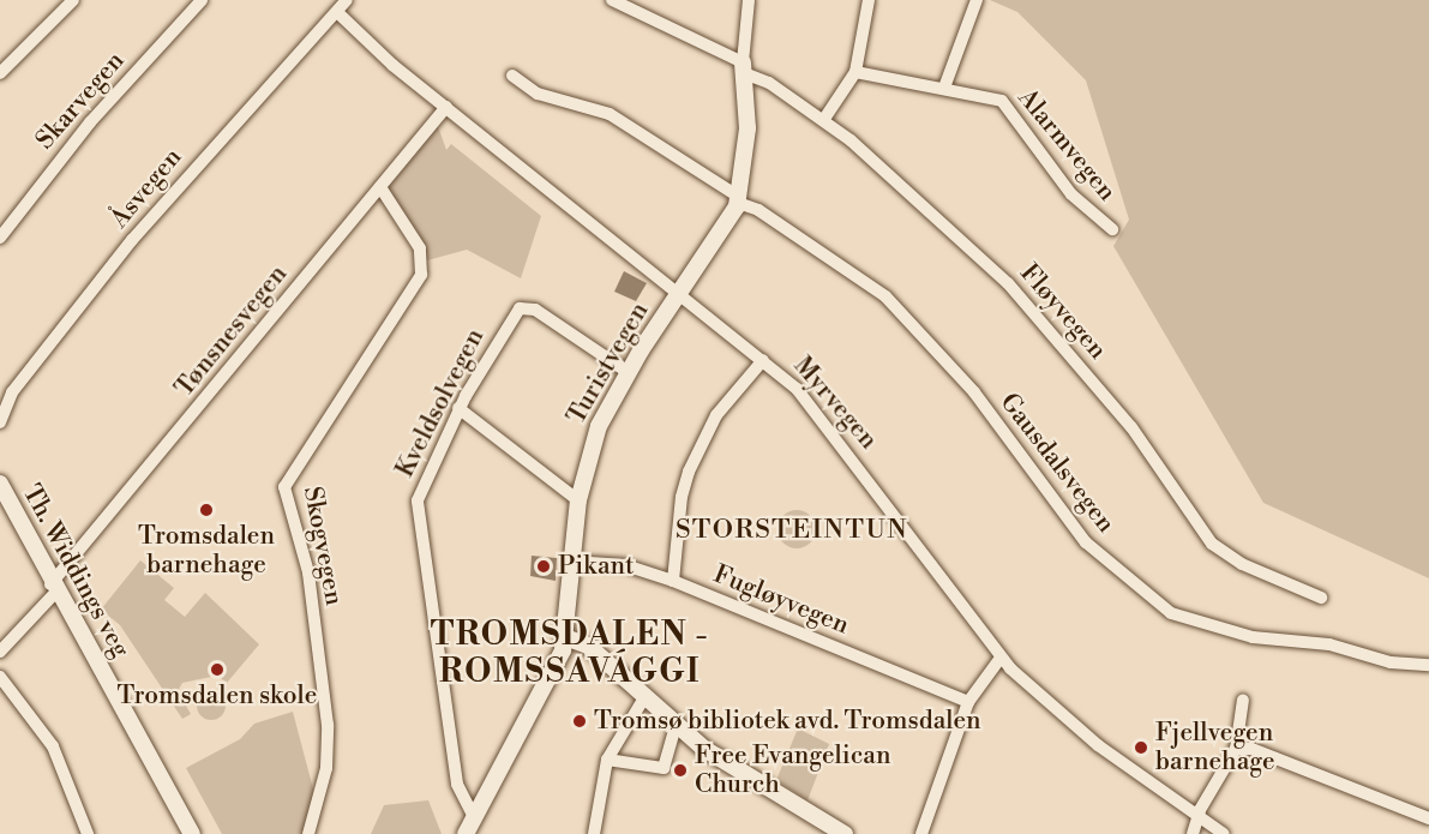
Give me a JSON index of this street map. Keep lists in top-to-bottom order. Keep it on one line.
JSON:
{"streets":{"street":["Skarvegen","Alarmvegen","Åsvegen","Fløyvegen","Tønsnesvegen","Turistvegen","Kveldsolvegen","Myrvegen","Gausdalsvegen","Skogvegen","Th. Widdings veg","Fugløyvegen"]},"crossings":[["Åsvegen","Myrvegen"],["Fløyvegen","Turistvegen"],["Tønsnesvegen","Myrvegen"],["Tønsnesvegen","Skogvegen"],["Tønsnesvegen","Th. Widdings veg"],["Turistvegen","Kveldsolvegen"],["Turistvegen","Myrvegen"],["Turistvegen","Gausdalsvegen"],["Turistvegen","Fugløyvegen"]],"districts":["STORSTEINTUN","TROMSDALEN - ROMSSAVÁGGI"],"places":["Tromsdalen barnehage","Pikant","Tromsdalen skole","Tromsø bibliotek avd. Tromsdalen","Fjellvegen barnehage","Free Evangelican Church"]}
